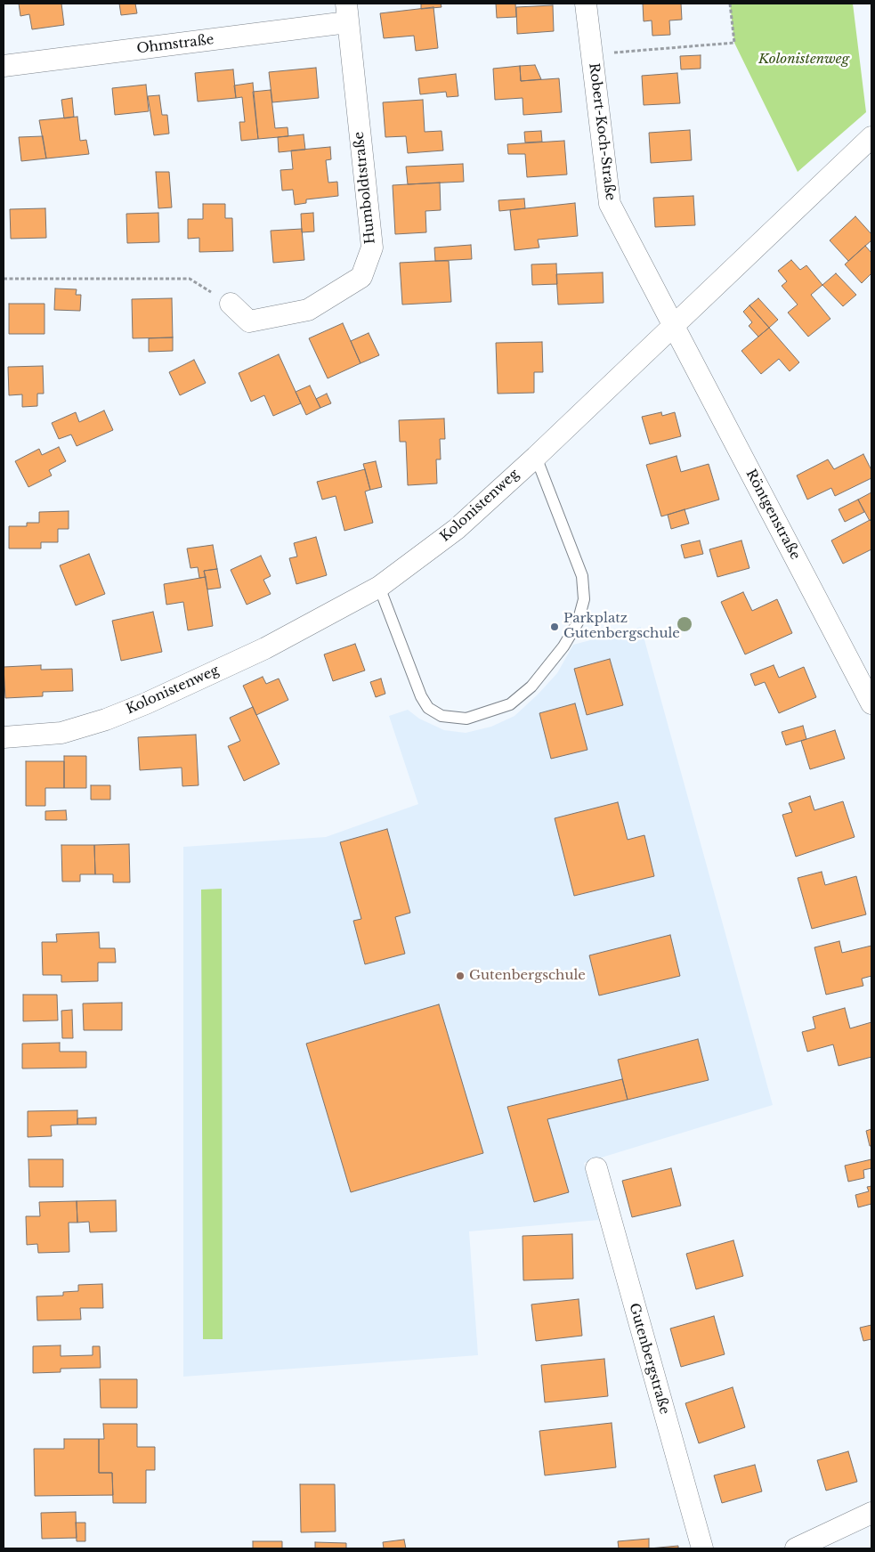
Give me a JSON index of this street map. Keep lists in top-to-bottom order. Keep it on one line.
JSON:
{"streets":{"street":["Ohmstraße","Robert-Koch-Straße","Humboldtstraße","Kolonistenweg","Röntgenstraße","Gutenbergstraße"]},"crossings":[["Ohmstraße","Humboldtstraße"],["Robert-Koch-Straße","Kolonistenweg"],["Robert-Koch-Straße","Röntgenstraße"],["Kolonistenweg","Röntgenstraße"]],"parks":["Kolonistenweg"],"places":["Parkplatz Gutenbergschule","Gutenbergschule"]}
